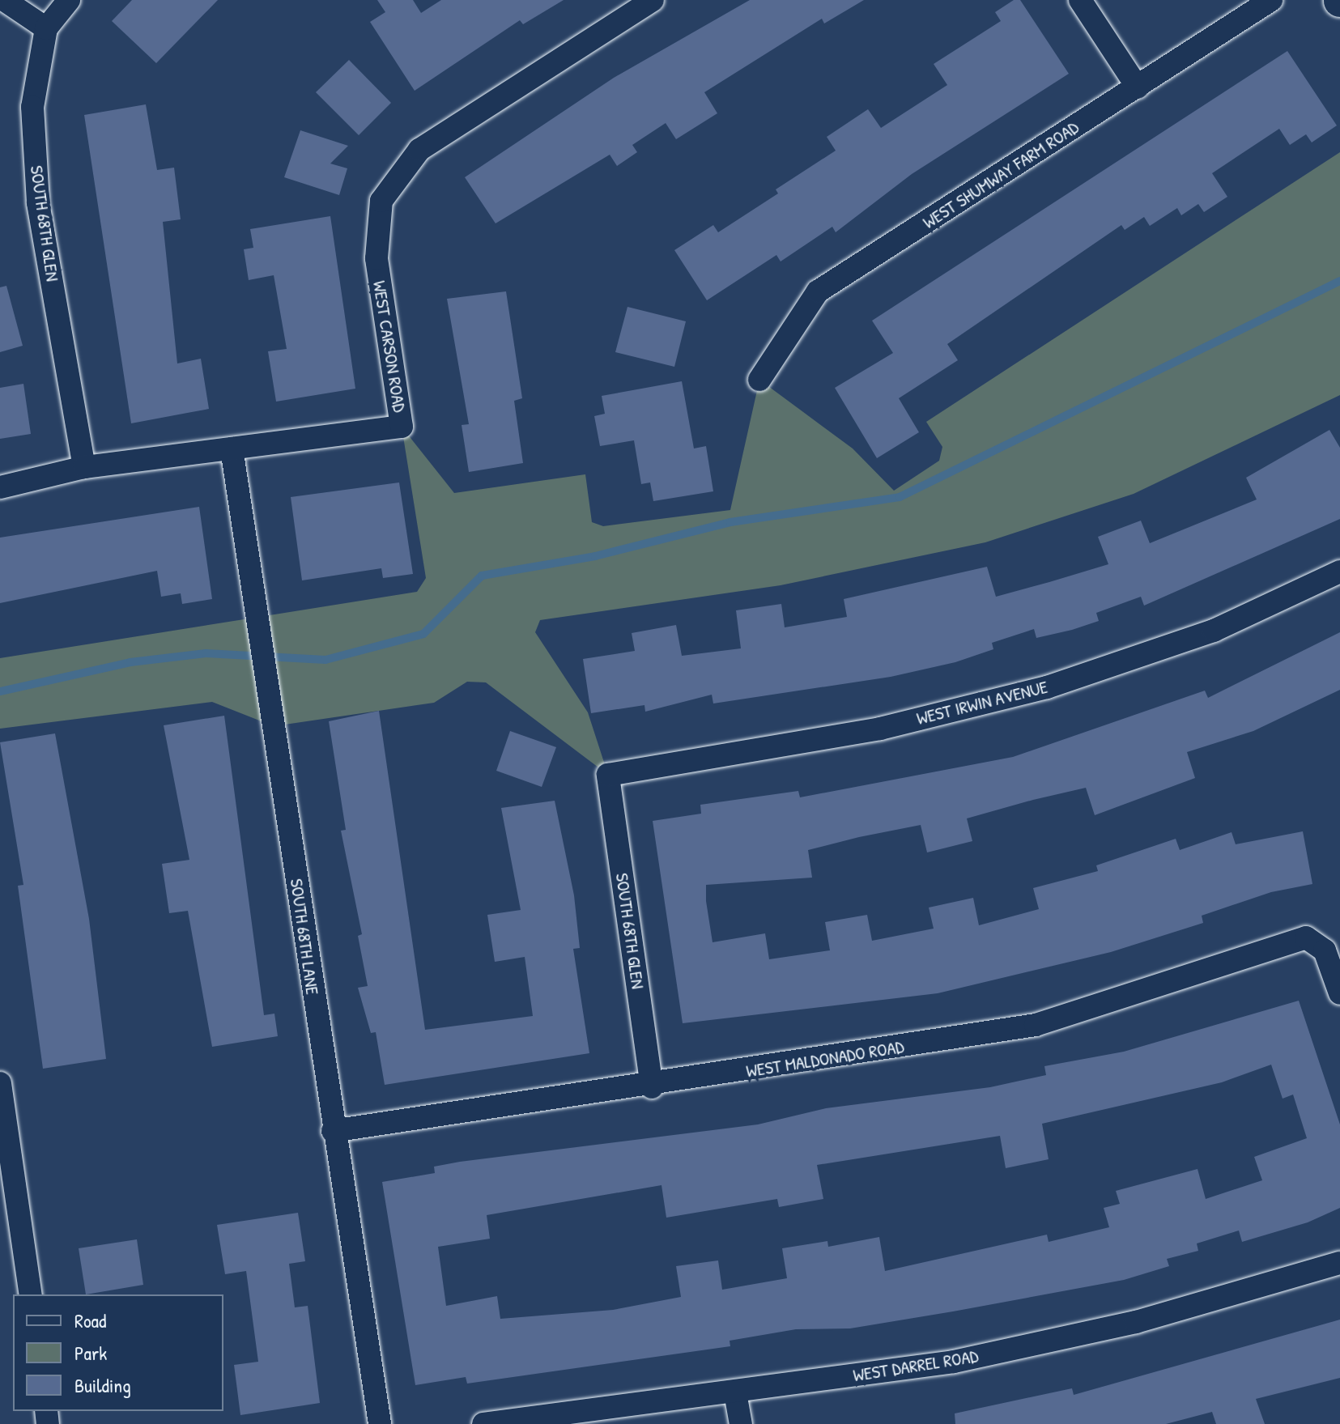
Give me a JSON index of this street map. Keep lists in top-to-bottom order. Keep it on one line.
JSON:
{"streets":{"street":["WEST SHUMWAY FARM ROAD","SOUTH 68TH GLEN","WEST CARSON ROAD","WEST IRWIN AVENUE","SOUTH 68TH LANE","WEST MALDONADO ROAD","WEST DARREL ROAD"]},"crossings":[["SOUTH 68TH GLEN","WEST CARSON ROAD"],["SOUTH 68TH GLEN","WEST IRWIN AVENUE"],["SOUTH 68TH GLEN","WEST MALDONADO ROAD"],["WEST CARSON ROAD","SOUTH 68TH LANE"],["SOUTH 68TH LANE","WEST MALDONADO ROAD"]],"legend":["Road","Park","Building"]}
